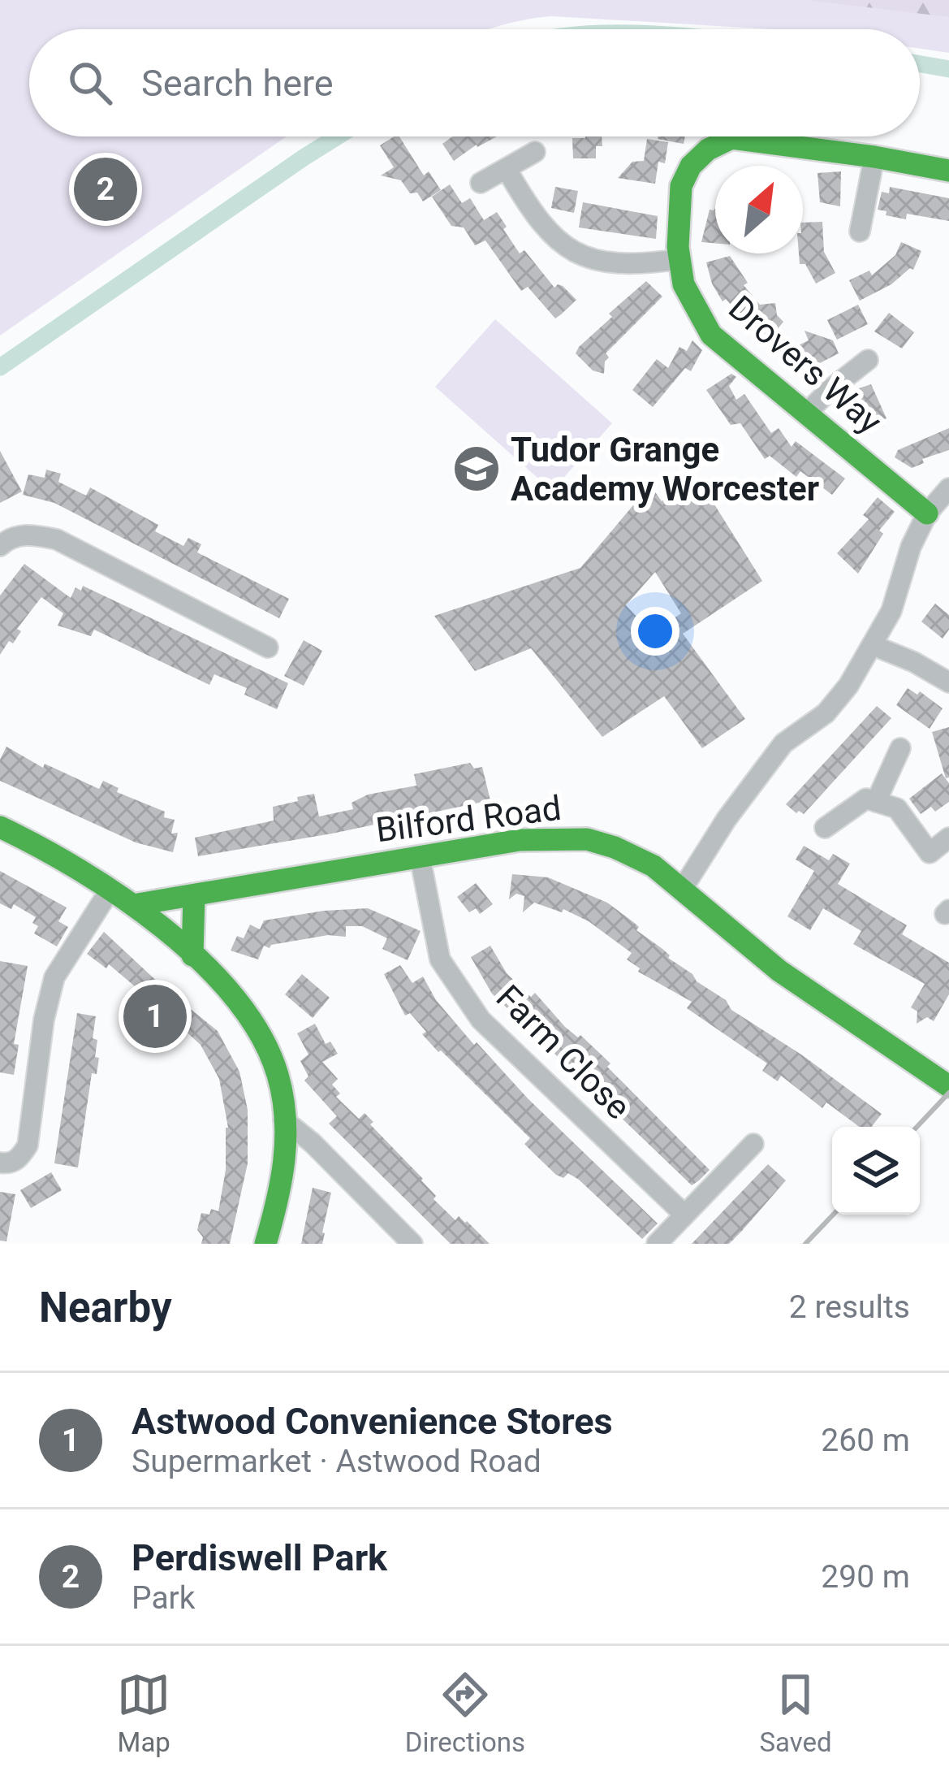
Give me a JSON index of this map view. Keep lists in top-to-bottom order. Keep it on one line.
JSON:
{"streets":{"street":["Drovers Way","Bilford Road","Farm Close"]},"crossings":[["Bilford Road","Farm Close"]],"places":{"school or university":["Tudor Grange Academy Worcester"]},"north":"top right","page":{"search":"Search here","pins":["2","1"],"heading":["Nearby","2 results"],"list":[{"mark":"1","name":"Astwood Convenience Stores","note":"Supermarket · Astwood Road","value":"260 m"},{"mark":"2","name":"Perdiswell Park","note":"Park","value":"290 m"}],"nav":["Map","Directions","Saved"]}}
